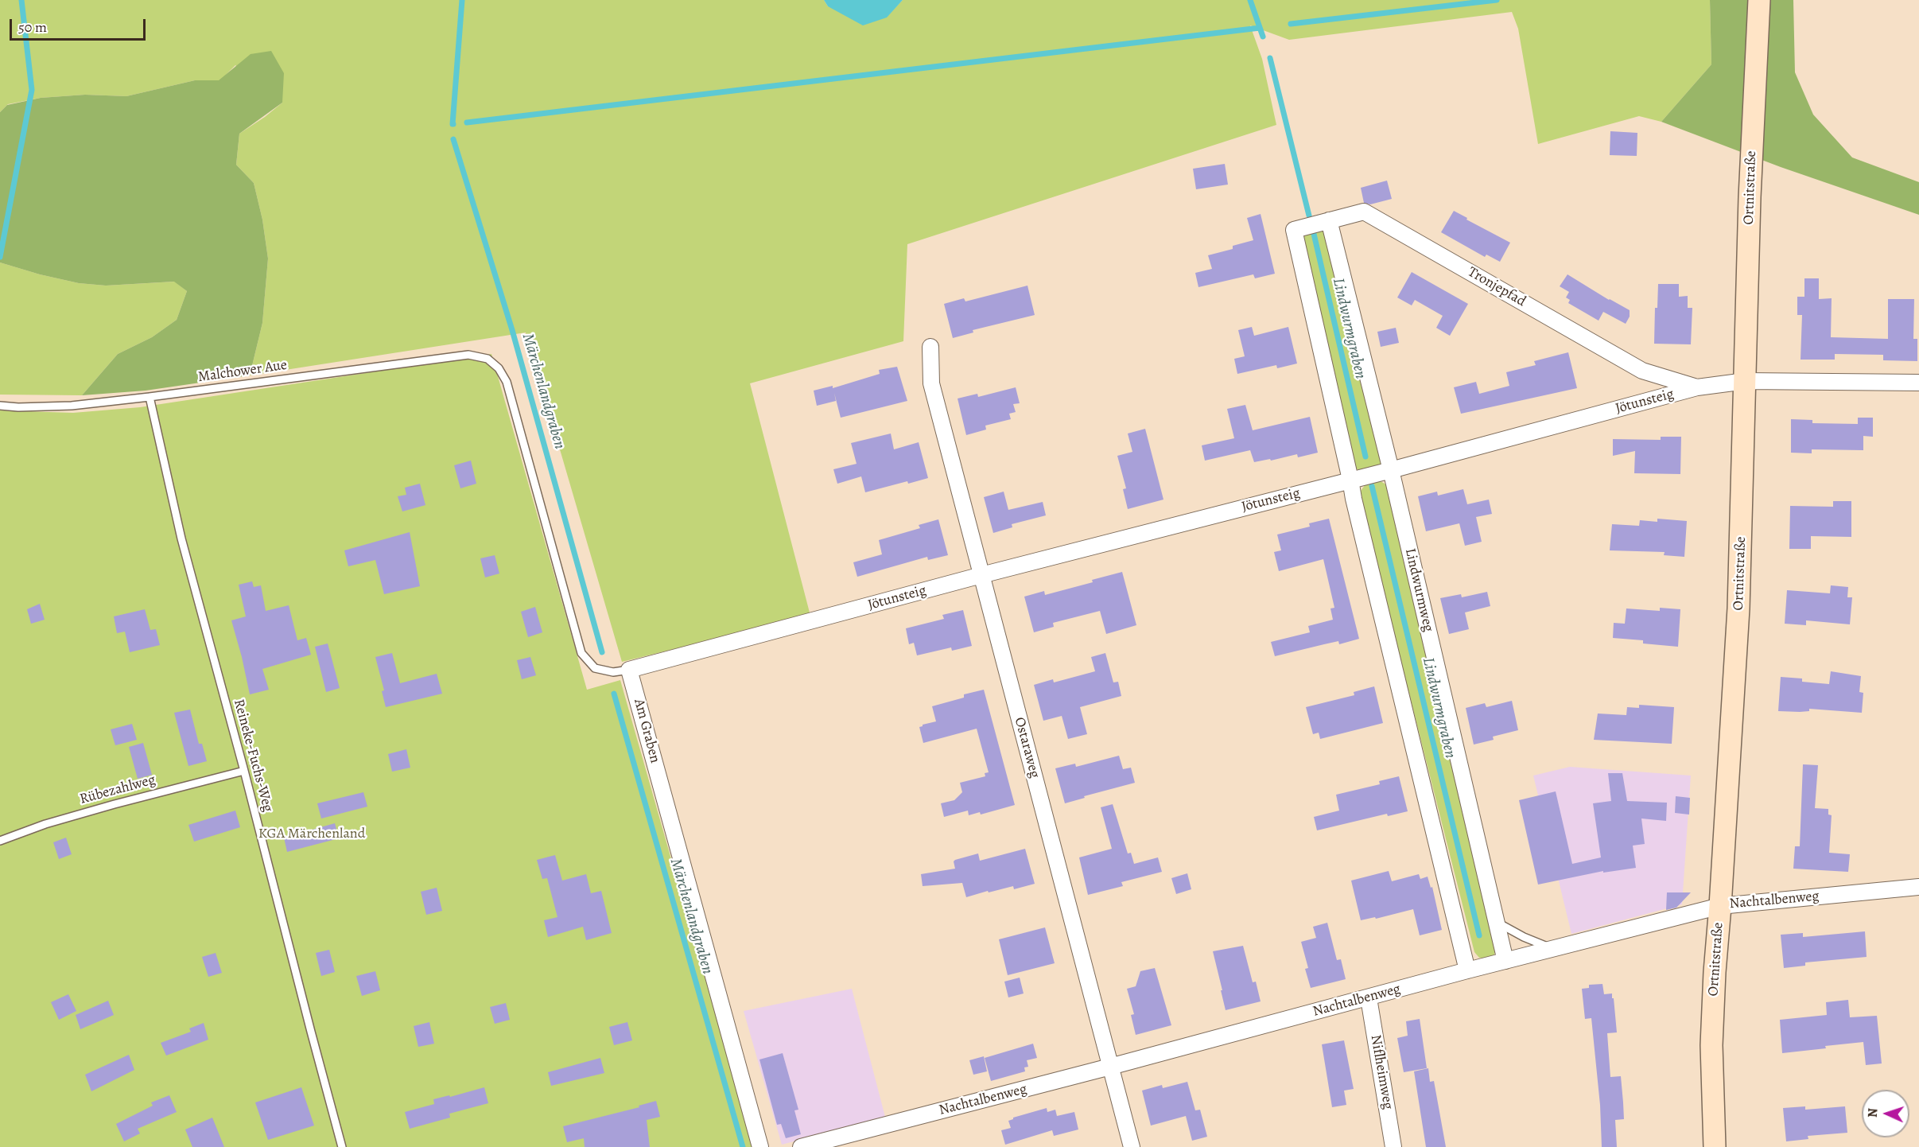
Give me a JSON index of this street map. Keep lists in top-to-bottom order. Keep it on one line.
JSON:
{"streets":{"street":["Ortnitstraße","Tronjepfad","Jötunsteig","Lindwurmweg","Am Graben","Ostaraweg","Nachtalbenweg","Niflheimweg"],"lane":["Malchower Aue","Reineke-Fuchs-Weg","Rübezahlweg"]},"crossings":[["Ortnitstraße","Jötunsteig"],["Ortnitstraße","Nachtalbenweg"],["Tronjepfad","Jötunsteig"],["Tronjepfad","Lindwurmweg"],["Malchower Aue","Jötunsteig"],["Malchower Aue","Am Graben"],["Malchower Aue","Reineke-Fuchs-Weg"],["Jötunsteig","Lindwurmweg"],["Jötunsteig","Am Graben"],["Jötunsteig","Ostaraweg"],["Lindwurmweg","Nachtalbenweg"],["Ostaraweg","Nachtalbenweg"],["Reineke-Fuchs-Weg","Rübezahlweg"],["Nachtalbenweg","Niflheimweg"]],"water":["Lindwurmgraben","Märchenlandgraben"],"parks":["KGA Märchenland"],"scale_bar":"50 m","north":"left"}
